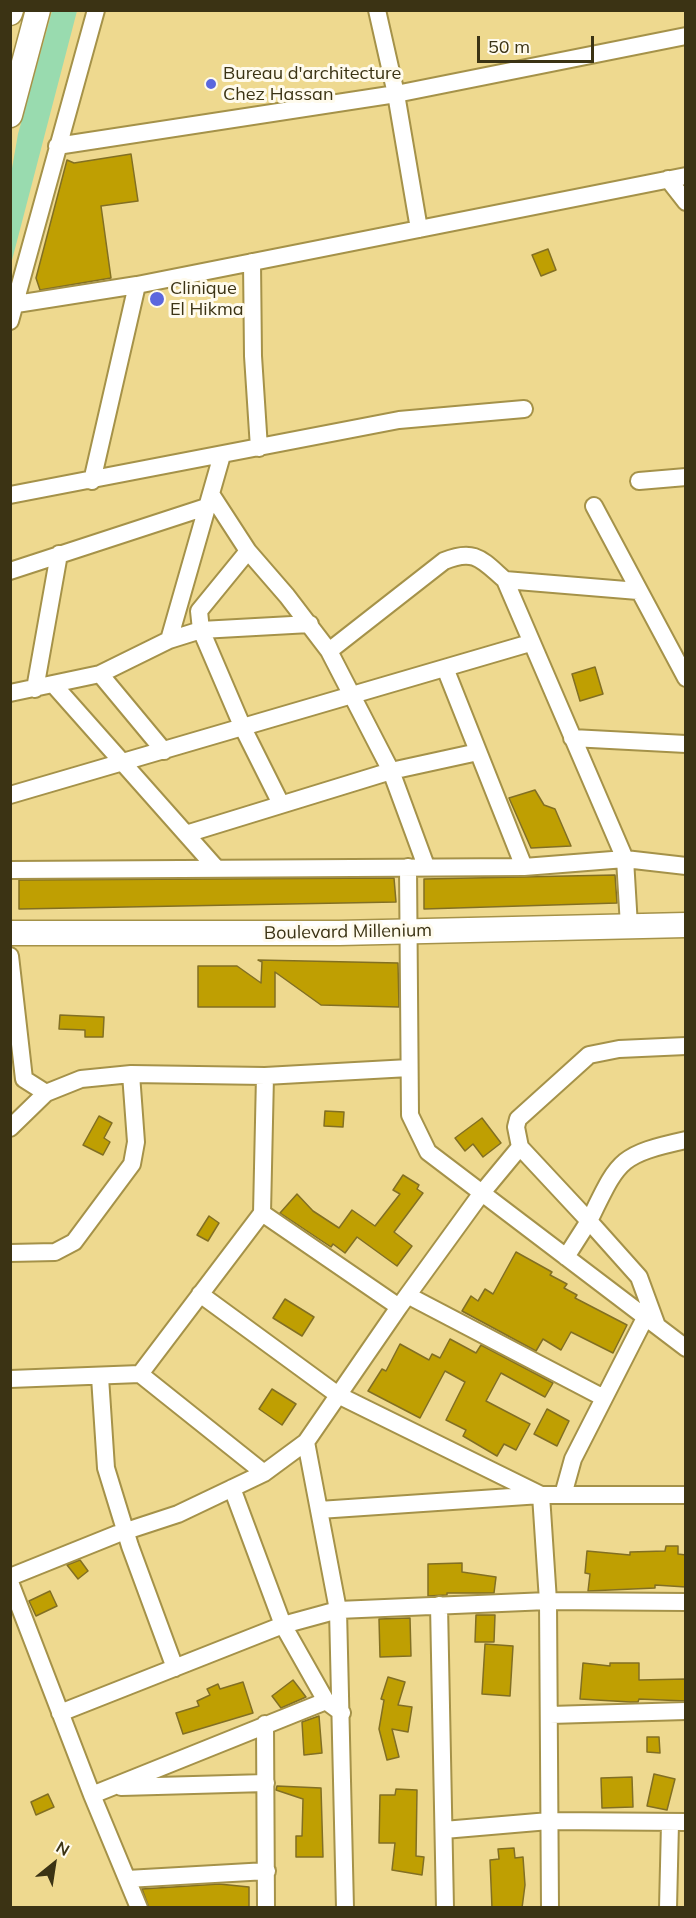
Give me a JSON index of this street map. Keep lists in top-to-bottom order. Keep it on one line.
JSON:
{"streets":{"main road":["Boulevard Millenium"]},"places":["Bureau d'architecture Chez Hassan","Clinique El Hikma"],"scale_bar":"50 m","north":"top right"}
